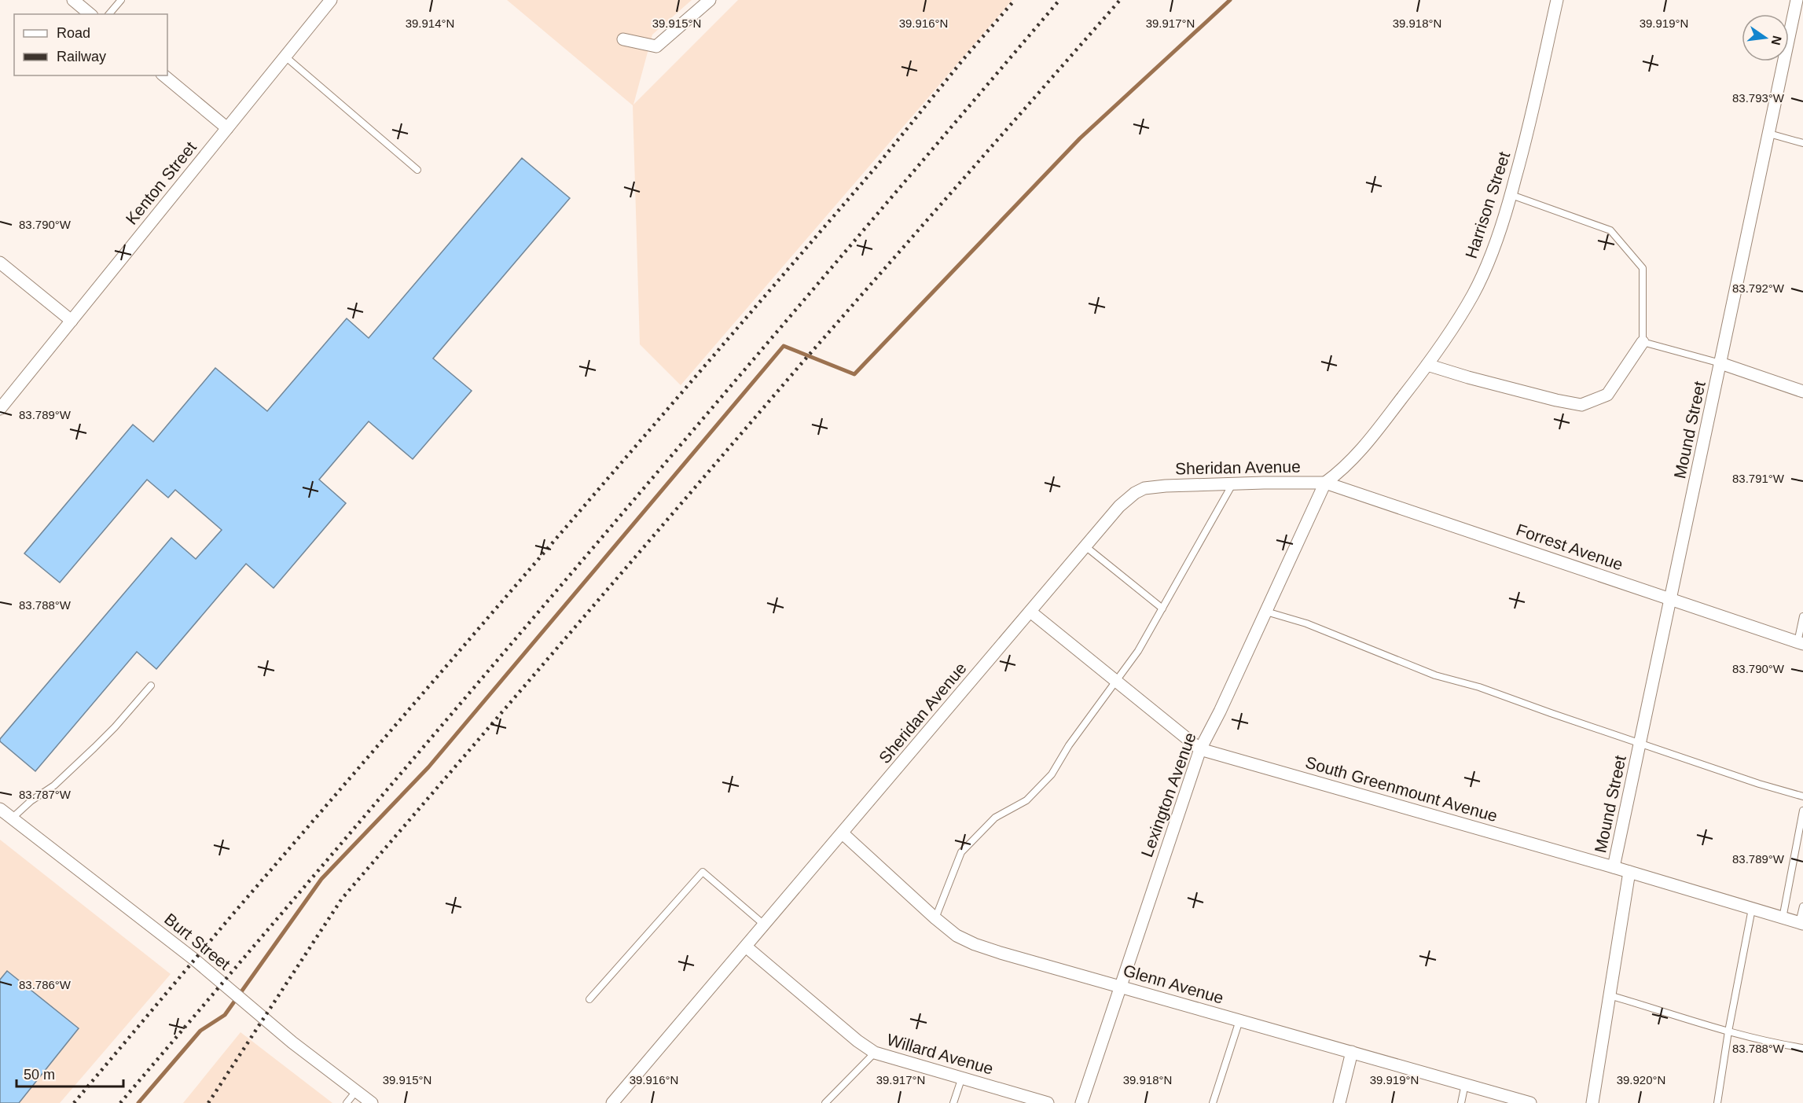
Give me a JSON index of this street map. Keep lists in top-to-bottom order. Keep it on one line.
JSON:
{"streets":{"street":["Kenton Street","Harrison Street","Mound Street","Sheridan Avenue","Forrest Avenue","South Greenmount Avenue","Lexington Avenue","Burt Street","Glenn Avenue","Willard Avenue"]},"crossings":[["Harrison Street","Sheridan Avenue"],["Harrison Street","Forrest Avenue"],["Harrison Street","Lexington Avenue"],["Mound Street","Forrest Avenue"],["Mound Street","South Greenmount Avenue"],["Sheridan Avenue","Forrest Avenue"],["Sheridan Avenue","South Greenmount Avenue"],["Sheridan Avenue","Lexington Avenue"],["Sheridan Avenue","Glenn Avenue"],["Sheridan Avenue","Willard Avenue"],["Forrest Avenue","Lexington Avenue"],["South Greenmount Avenue","Lexington Avenue"],["Lexington Avenue","Glenn Avenue"]],"legend":["Road","Railway"],"scale_bar":"50 m","north":"right","coordinates":["39.914°N","39.915°N","39.916°N","39.917°N","39.918°N","39.919°N","83.793°W","83.790°W","83.792°W","83.789°W","83.791°W","83.788°W","83.787°W","83.786°W","39.920°N"]}
